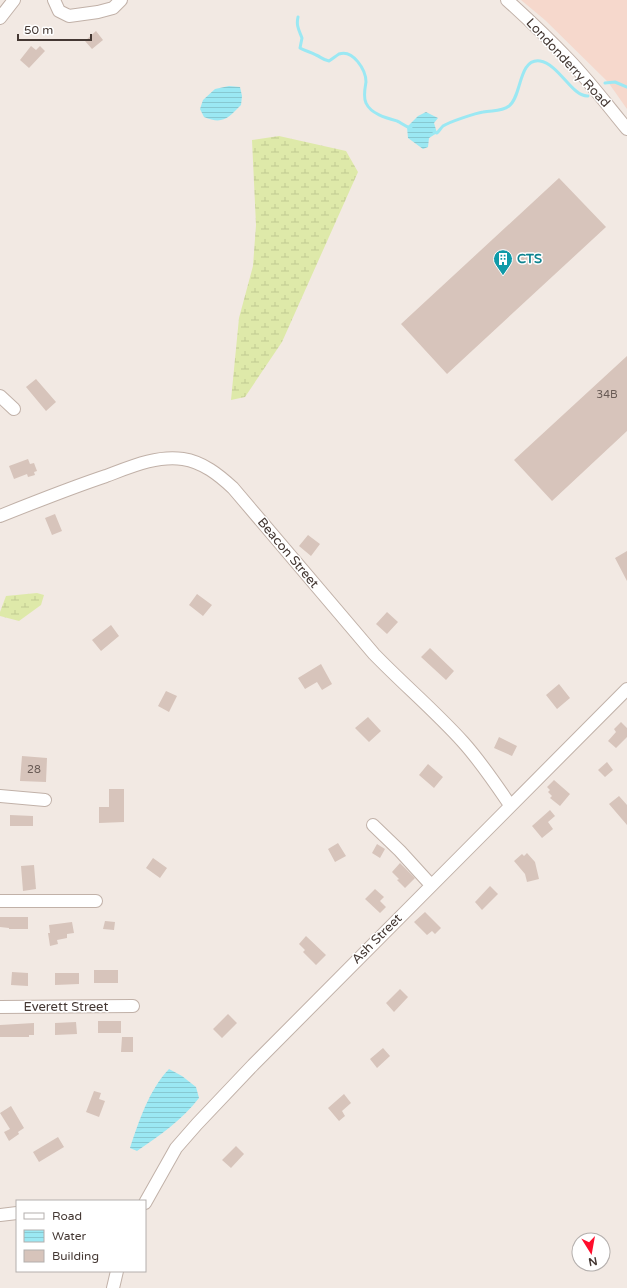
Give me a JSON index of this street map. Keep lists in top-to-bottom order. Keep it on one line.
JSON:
{"streets":{"street":["Londonderry Road","Beacon Street","Ash Street","Everett Street"]},"crossings":[["Beacon Street","Ash Street"]],"places":{"building":["CTS"]},"house_numbers":["34B","28"],"legend":["Road","Water","Building"],"scale_bar":"50 m","north":"bottom"}
